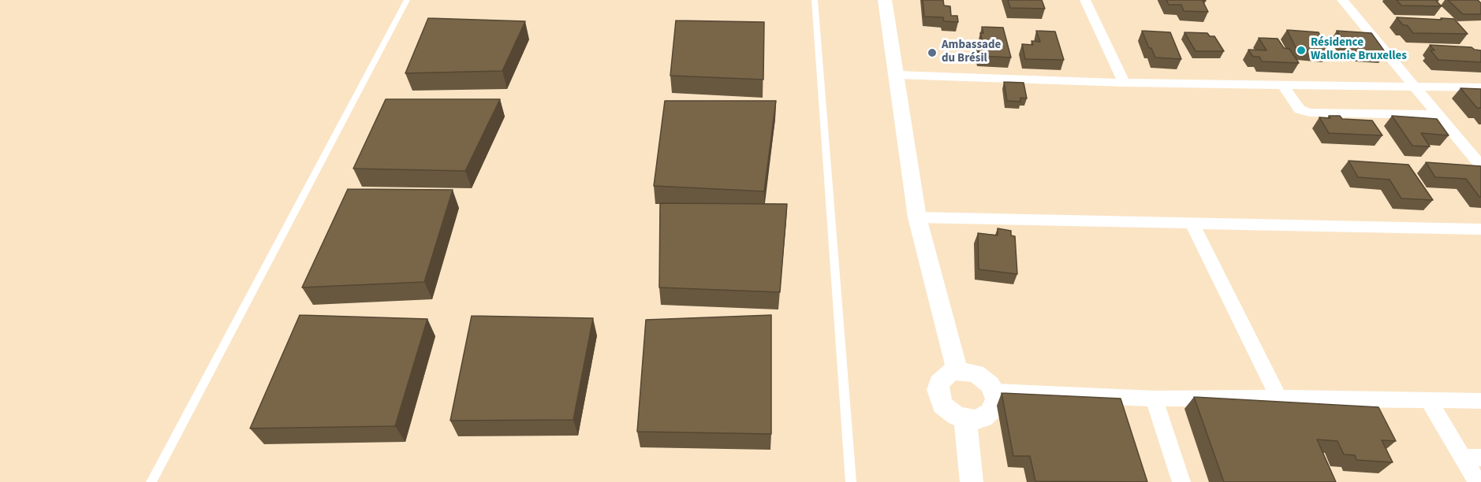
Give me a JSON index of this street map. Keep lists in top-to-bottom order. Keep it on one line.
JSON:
{"places":["Résidence Wallonie Bruxelles","Ambassade du Brésil"]}
